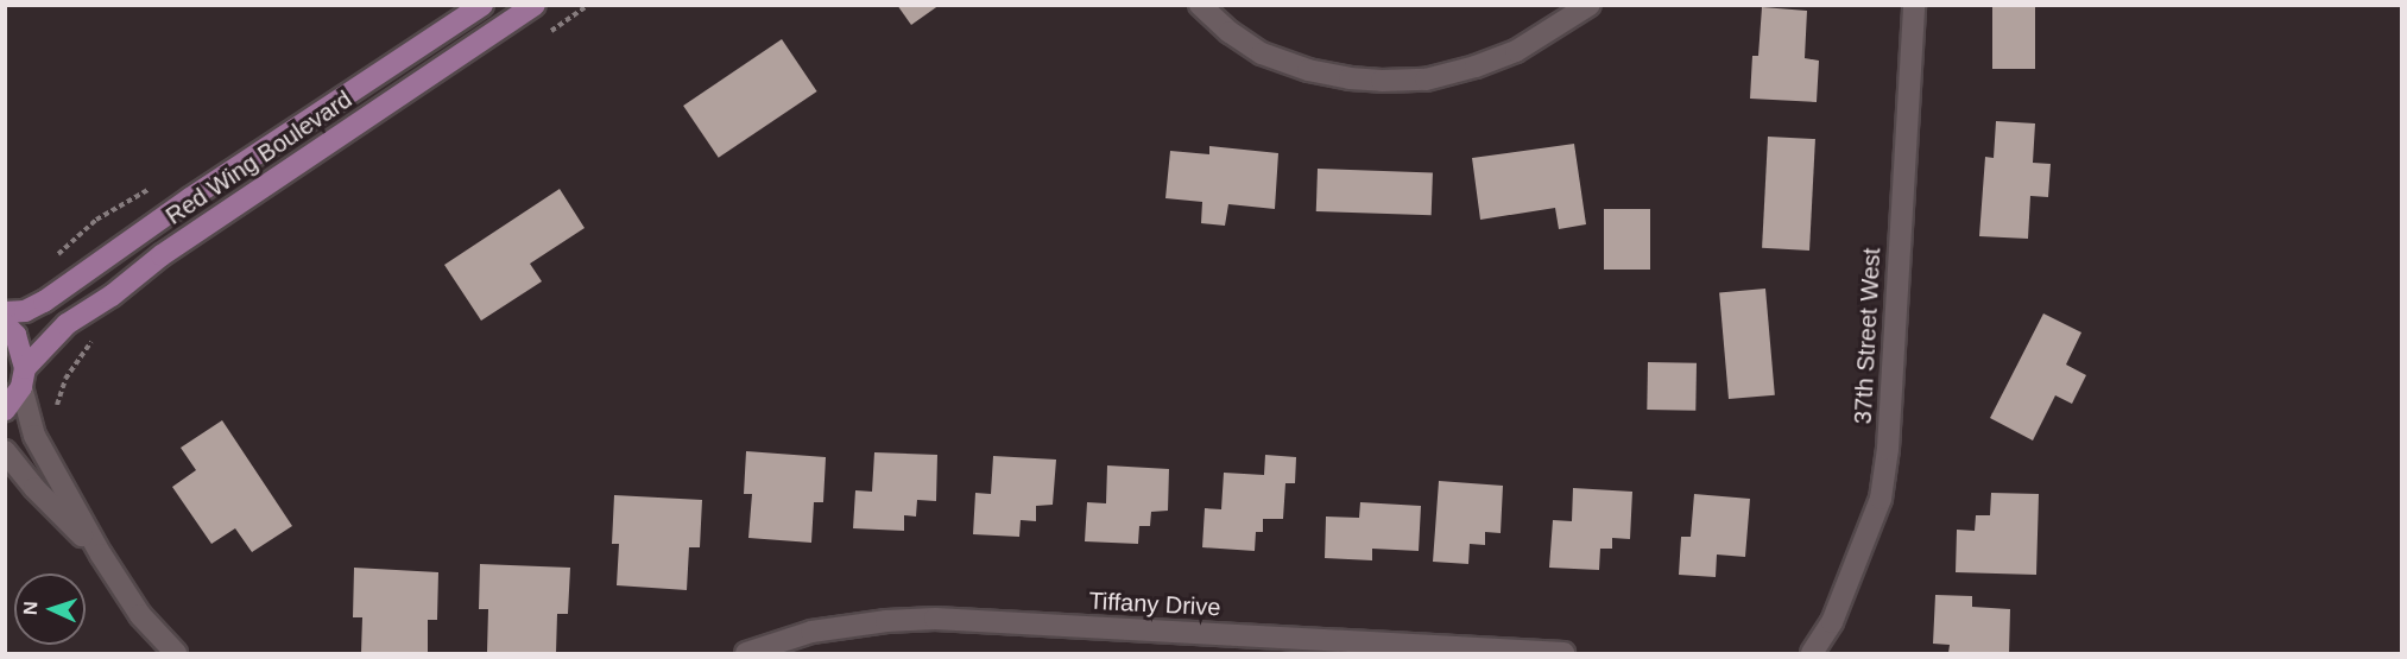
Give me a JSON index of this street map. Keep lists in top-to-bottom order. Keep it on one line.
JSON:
{"streets":{"main road":["Red Wing Boulevard"],"street":["37th Street West","Tiffany Drive"]},"north":"left"}
